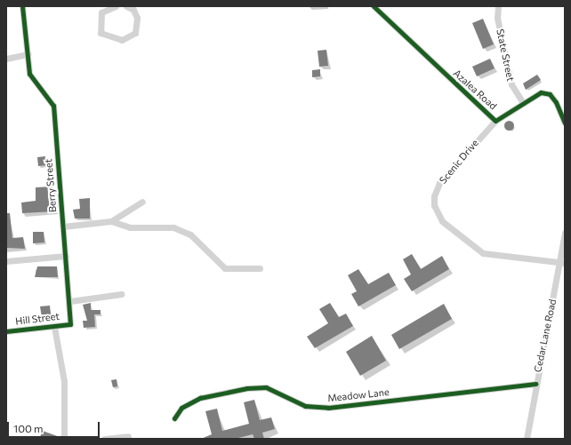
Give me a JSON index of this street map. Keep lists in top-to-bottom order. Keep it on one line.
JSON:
{"streets":{"street":["State Street","Azalea Road","Scenic Drive","Berry Street","Hill Street","Cedar Lane Road","Meadow Lane"]},"crossings":[["State Street","Azalea Road"],["Azalea Road","Scenic Drive"],["Scenic Drive","Cedar Lane Road"],["Berry Street","Hill Street"],["Cedar Lane Road","Meadow Lane"]],"scale_bar":"100 m"}
